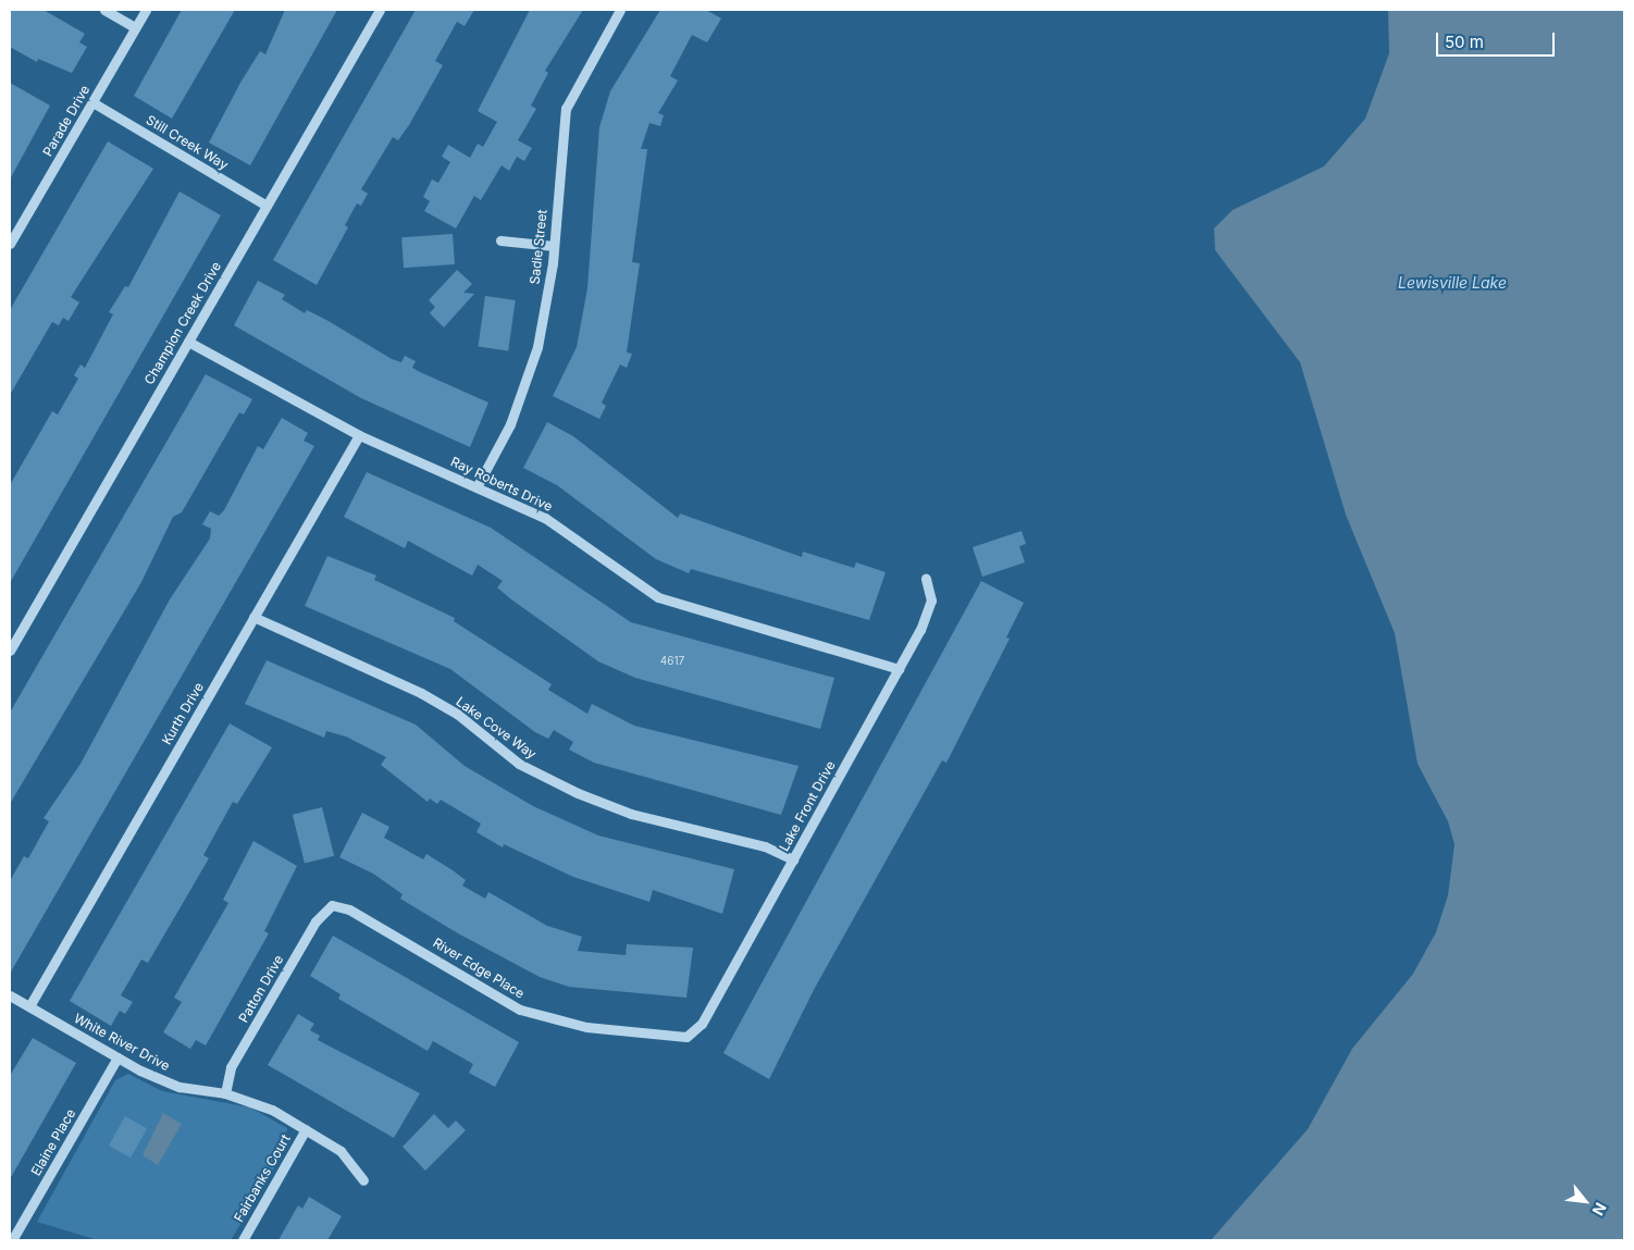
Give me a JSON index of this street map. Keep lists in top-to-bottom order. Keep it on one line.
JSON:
{"streets":{"street":["Parade Drive","Still Creek Way","Sadie Street","Champion Creek Drive","Ray Roberts Drive","Kurth Drive","Lake Cove Way","Lake Front Drive","River Edge Place","Patton Drive","White River Drive","Elaine Place","Fairbanks Court"]},"crossings":[["Parade Drive","Still Creek Way"],["Still Creek Way","Champion Creek Drive"],["Sadie Street","Ray Roberts Drive"],["Champion Creek Drive","Ray Roberts Drive"],["Ray Roberts Drive","Kurth Drive"],["Ray Roberts Drive","Lake Front Drive"],["Kurth Drive","Lake Cove Way"],["Kurth Drive","White River Drive"],["Lake Cove Way","Lake Front Drive"],["Lake Front Drive","River Edge Place"],["River Edge Place","Patton Drive"],["Patton Drive","White River Drive"],["White River Drive","Elaine Place"],["White River Drive","Fairbanks Court"]],"water":["Lewisville Lake"],"house_numbers":["4617"],"scale_bar":"50 m","north":"bottom right"}
